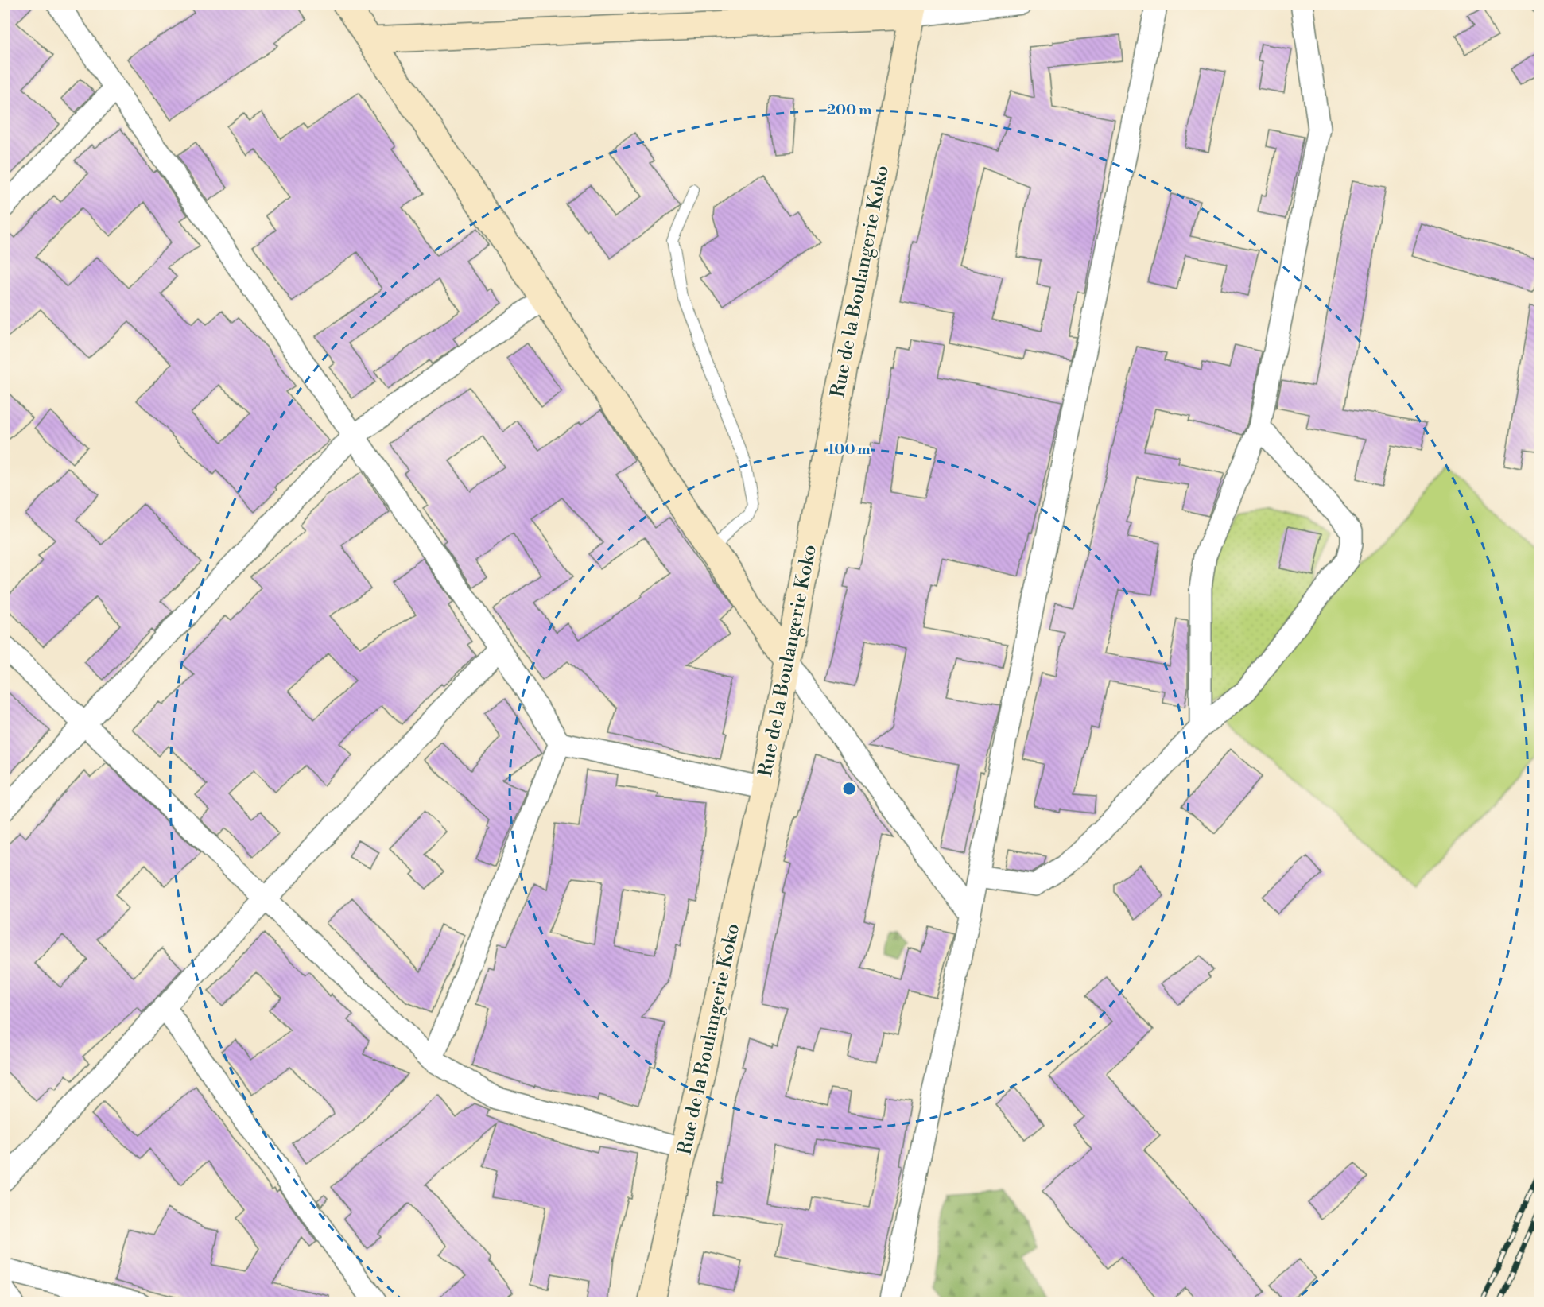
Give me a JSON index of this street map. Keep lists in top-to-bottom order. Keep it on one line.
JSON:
{"streets":{"street":["Rue de la Boulangerie Koko"]},"rings":["200 m","100 m"]}
